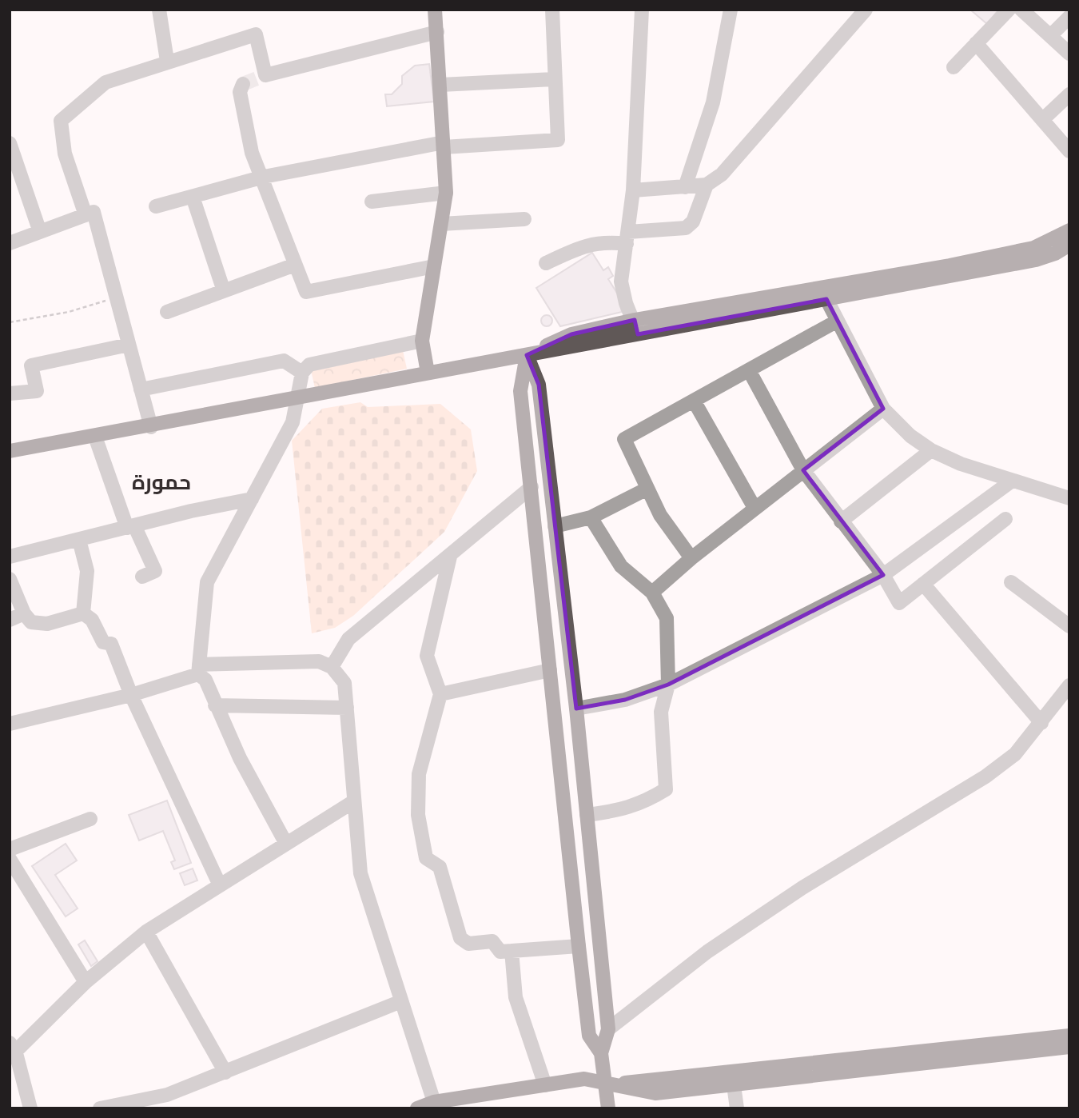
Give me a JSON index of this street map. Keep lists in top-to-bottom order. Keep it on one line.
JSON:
{"districts":["حمورة"]}
